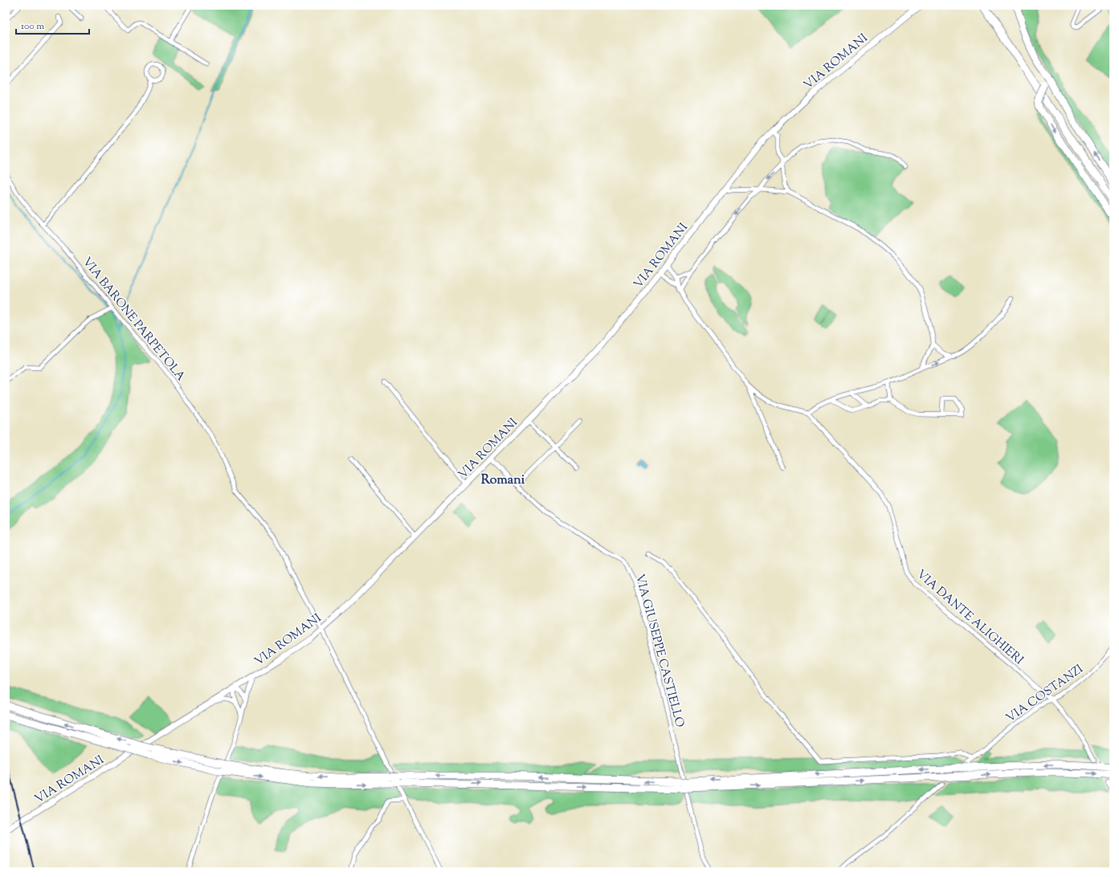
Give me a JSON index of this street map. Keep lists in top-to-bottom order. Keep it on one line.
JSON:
{"streets":{"street":["VIA ROMANI","VIA BARONE PARPETOLA","VIA DANTE ALIGHIERI","VIA GIUSEPPE CASTIELLO","VIA COSTANZI"]},"crossings":[["VIA ROMANI","VIA BARONE PARPETOLA"],["VIA ROMANI","VIA GIUSEPPE CASTIELLO"],["VIA DANTE ALIGHIERI","VIA COSTANZI"]],"districts":["Romani"],"scale_bar":"100 m"}
